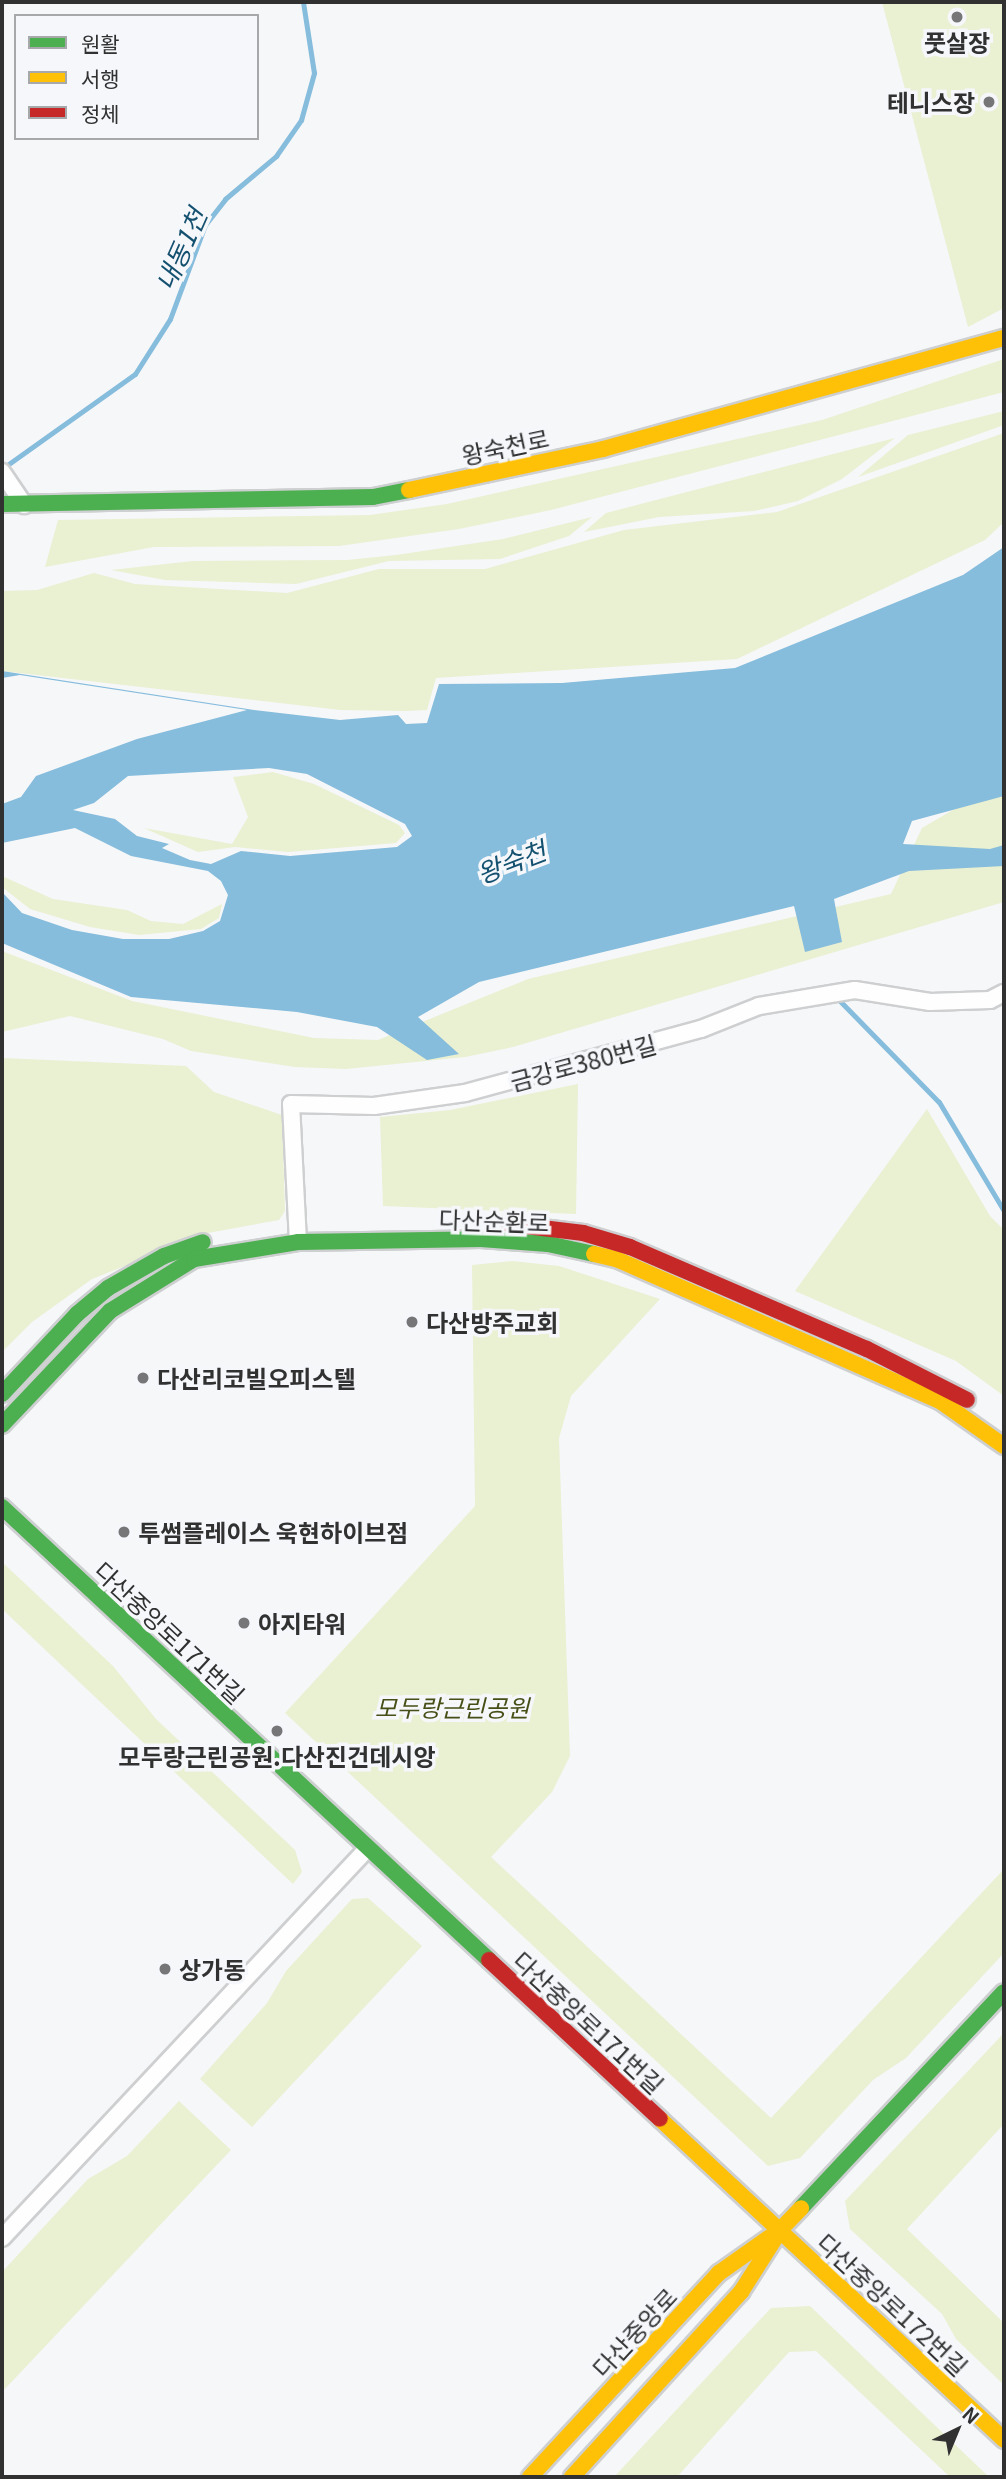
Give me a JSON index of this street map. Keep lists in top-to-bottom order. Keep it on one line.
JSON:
{"streets":{"street":["왕숙천로","금강로380번길","다산순환로","다산중앙로171번길","다산중앙로172번길","다산중앙로"]},"crossings":[["금강로380번길","다산순환로"],["다산중앙로171번길","다산중앙로172번길"],["다산중앙로171번길","다산중앙로"],["다산중앙로172번길","다산중앙로"]],"water":["내동1천","왕숙천"],"parks":["모두랑근린공원"],"places":["풋살장","테니스장","다산방주교회","다산리코빌오피스텔","투썸플레이스 욱현하이브점","아지타워","모두랑근린공원.다산진건데시앙","상가동"],"legend":["원활","서행","정체"],"north":"top right"}
